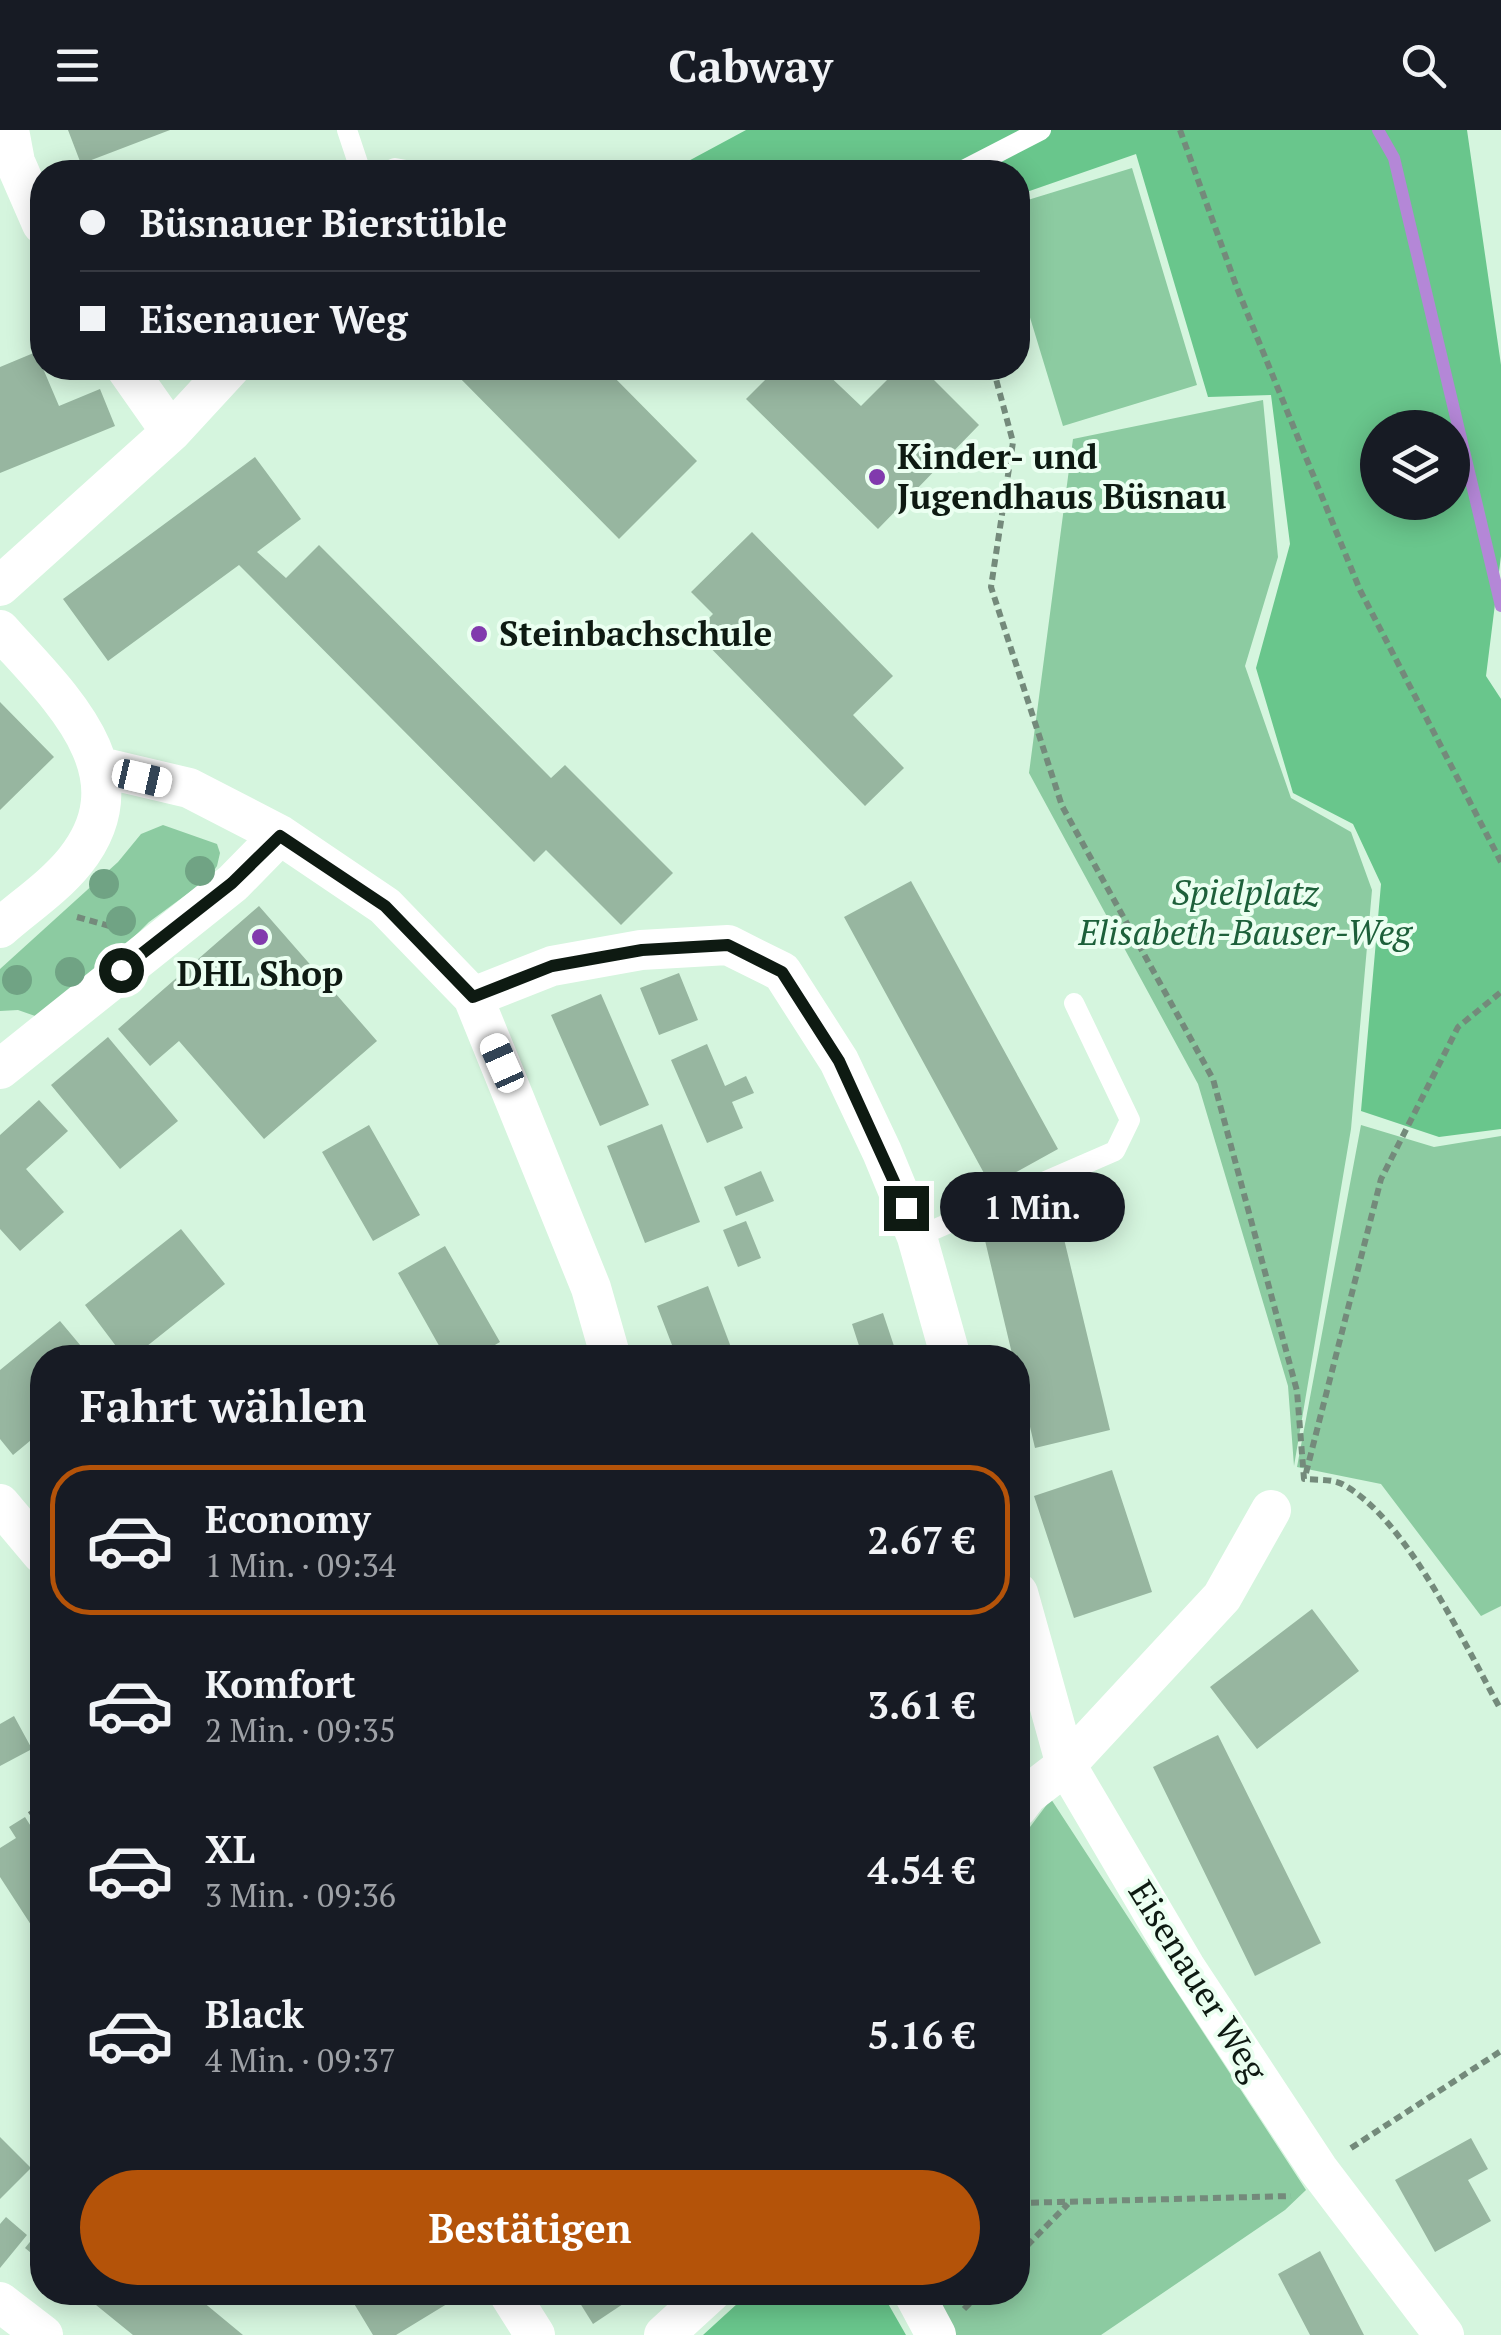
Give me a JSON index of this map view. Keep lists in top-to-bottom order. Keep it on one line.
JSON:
{"streets":{"street":["Eisenauer Weg"]},"parks":["Spielplatz Elisabeth-Bauser-Weg"],"places":["Kinder- und Jugendhaus Büsnau","Steinbachschule","DHL Shop"],"page":{"header":"Cabway","banner":["Büsnauer Bierstüble","Eisenauer Weg"],"bubble":"1 Min.","heading":"Fahrt wählen","list":[{"name":"Economy","note":"1 Min. · 09:34","value":"2.67 €"},{"name":"Komfort","note":"2 Min. · 09:35","value":"3.61 €"},{"name":"XL","note":"3 Min. · 09:36","value":"4.54 €"},{"name":"Black","note":"4 Min. · 09:37","value":"5.16 €"}],"buttons":"Bestätigen"}}
